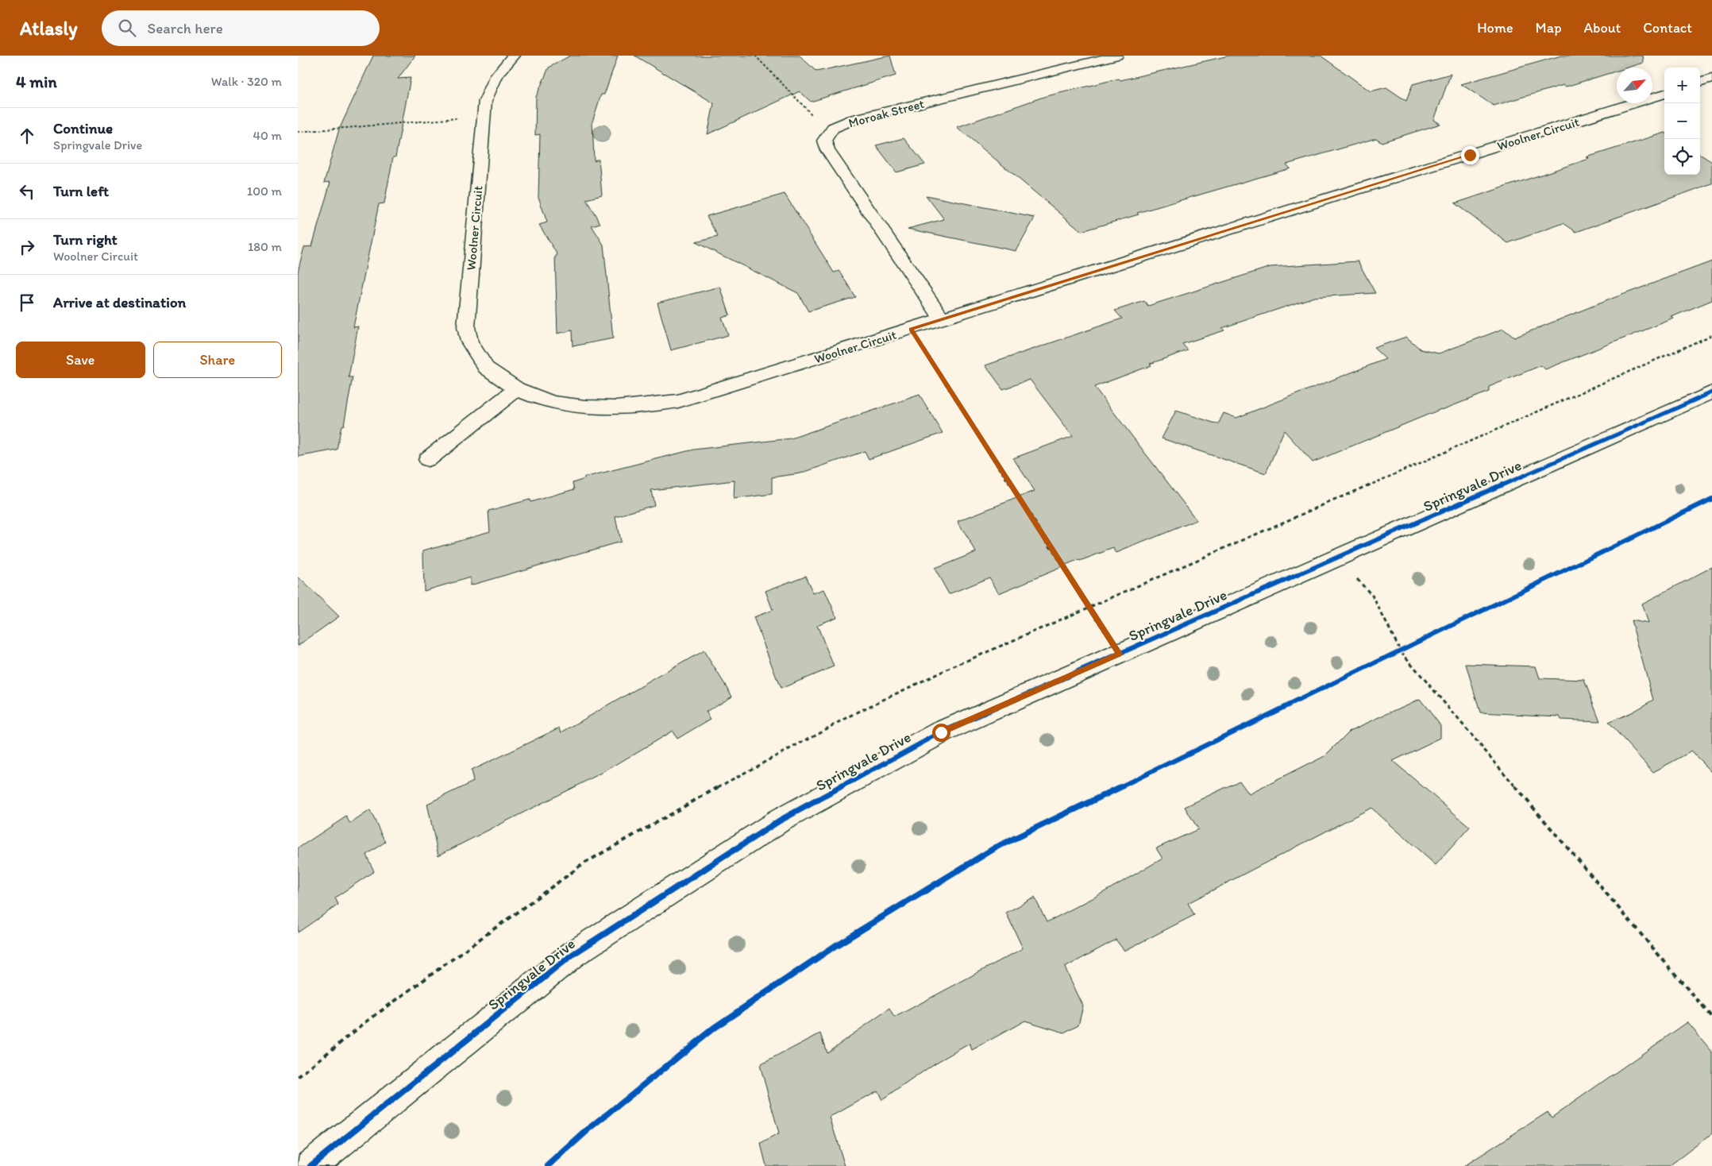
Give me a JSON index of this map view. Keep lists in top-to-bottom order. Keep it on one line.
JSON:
{"streets":{"street":["Moroak Street","Woolner Circuit","Springvale Drive"]},"crossings":[["Moroak Street","Woolner Circuit"]],"north":"top right","page":{"header":"Atlasly","search":"Search here","nav":["Home","Map","About","Contact"],"heading":["4 min","Walk · 320 m"],"map_buttons":["+","−"],"list":[["Continue","Springvale Drive","40 m"],["Turn left","100 m"],["Turn right","Woolner Circuit","180 m"],"Arrive at destination"],"buttons":["Save","Share"]}}
